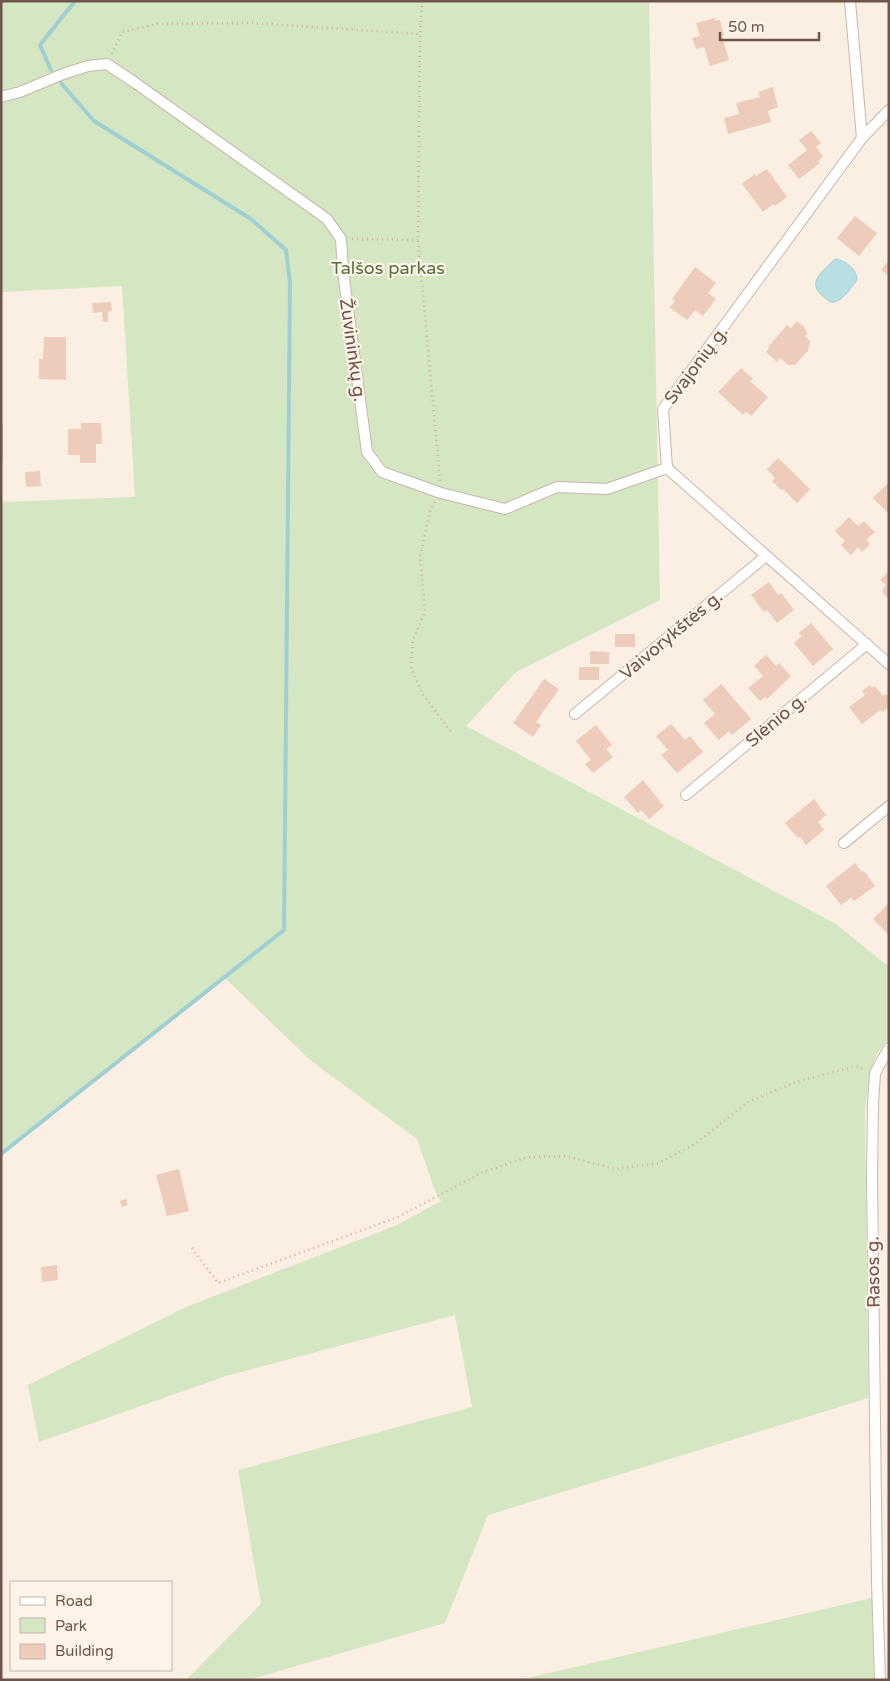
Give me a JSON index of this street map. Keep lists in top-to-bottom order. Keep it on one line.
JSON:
{"streets":{"street":["Žuvininkų g.","Svajonių g.","Vaivorykštės g.","Slėnio g.","Rasos g."]},"crossings":[["Žuvininkų g.","Svajonių g."]],"parks":["Talšos parkas"],"legend":["Road","Park","Building"],"scale_bar":"50 m"}
